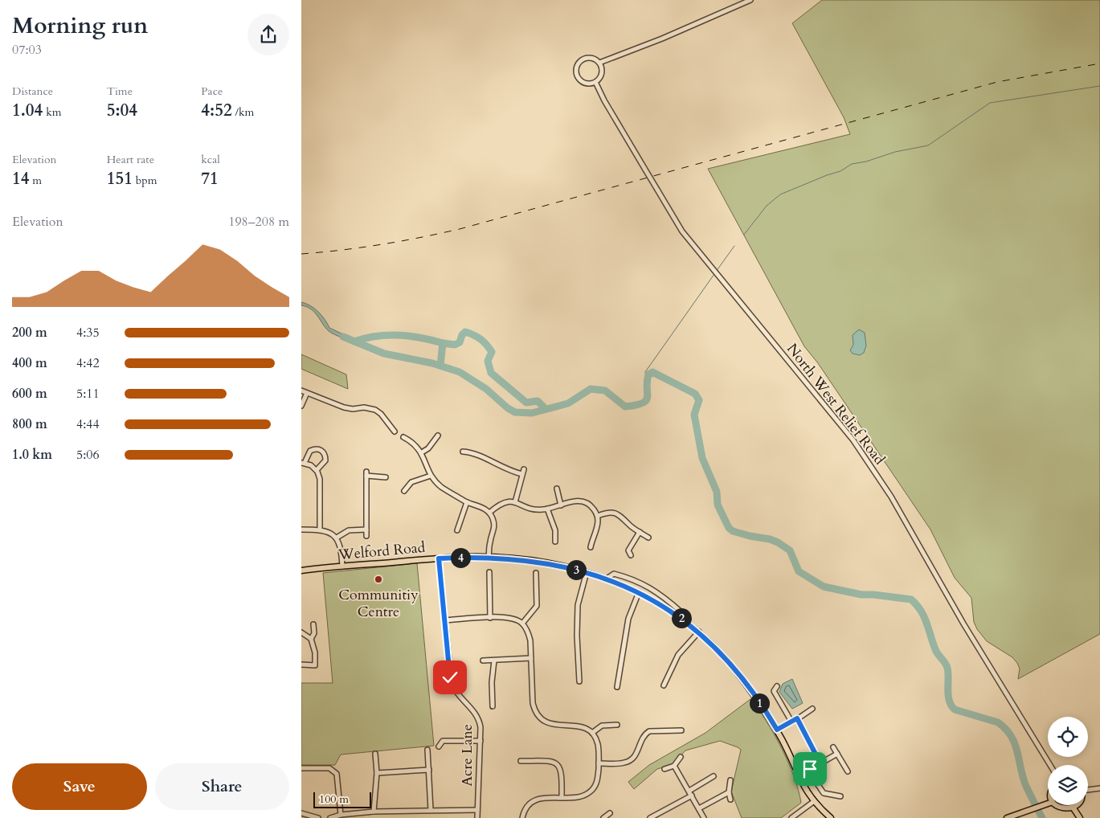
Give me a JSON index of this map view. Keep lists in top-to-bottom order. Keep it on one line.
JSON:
{"streets":{"main road":["Welford Road"],"street":["North West Relief Road","Acre Lane"]},"crossings":[["Welford Road","Acre Lane"]],"places":["Communitiy Centre"],"scale_bar":"100 m","page":{"heading":["Morning run","07:03"],"stats":[["Distance","1.04 km"],["Time","5:04"],["Pace","4:52 /km"],["Elevation","14 m"],["Heart rate","151 bpm"],["kcal","71"]],"chart":["Elevation","198–208 m"],"list":[{"name":"200 m","note":"4:35"},{"name":"400 m","note":"4:42"},{"name":"600 m","note":"5:11"},{"name":"800 m","note":"4:44"},{"name":"1.0 km","note":"5:06"}],"pins":["4","3","2","1"],"buttons":["Save","Share"],"scale":"100 m"}}
